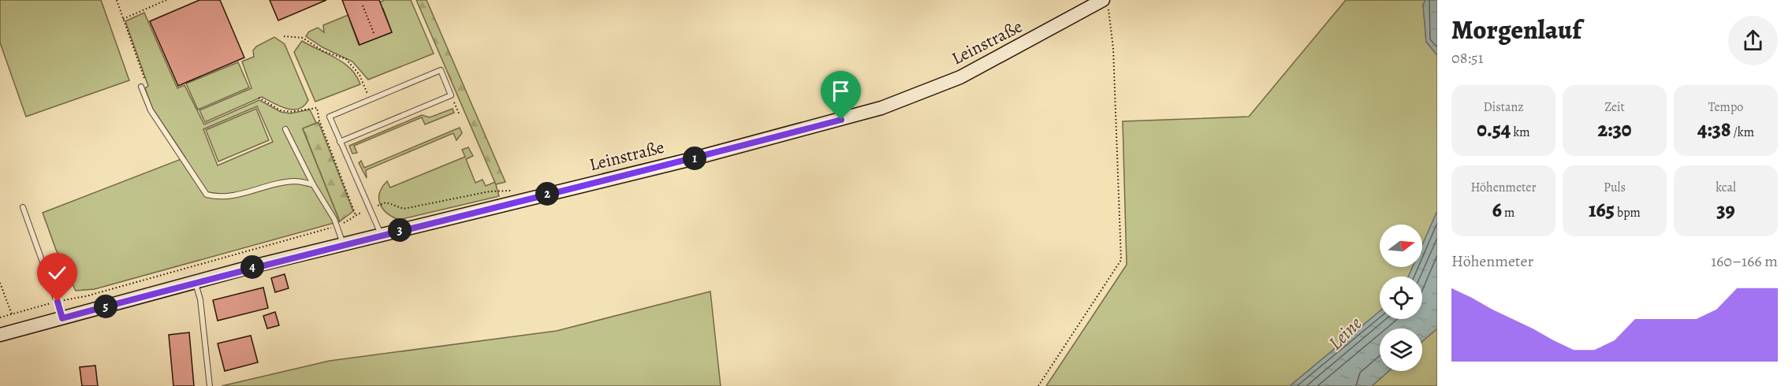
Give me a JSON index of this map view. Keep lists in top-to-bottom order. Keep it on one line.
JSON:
{"streets":{"main road":["Leinstraße"]},"water":["Leine"],"north":"right","page":{"heading":["Morgenlauf","08:51"],"stats":[["Distanz","0.54 km"],["Zeit","2:30"],["Tempo","4:38 /km"],["Höhenmeter","6 m"],["Puls","165 bpm"],["kcal","39"]],"pins":["1","2","3","4","5"],"chart":["Höhenmeter","160–166 m"]}}
